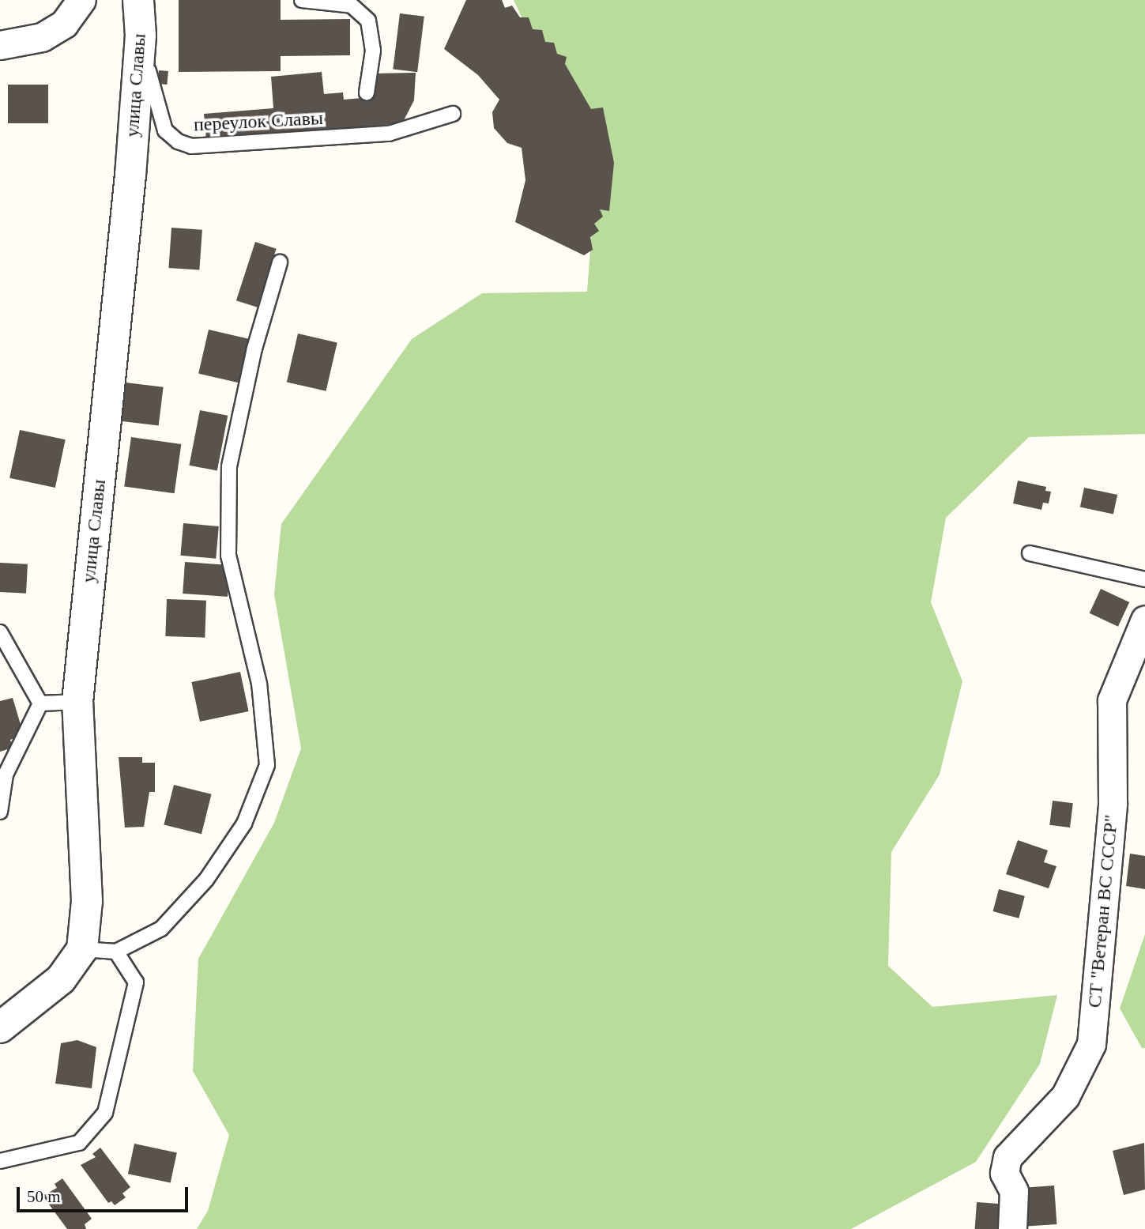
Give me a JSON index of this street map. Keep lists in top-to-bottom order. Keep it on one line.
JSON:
{"streets":{"street":["улица Славы","СТ \"Ветеран ВС СССР\""],"lane":["переулок Славы"]},"crossings":[["улица Славы","переулок Славы"]],"scale_bar":"50 m"}
